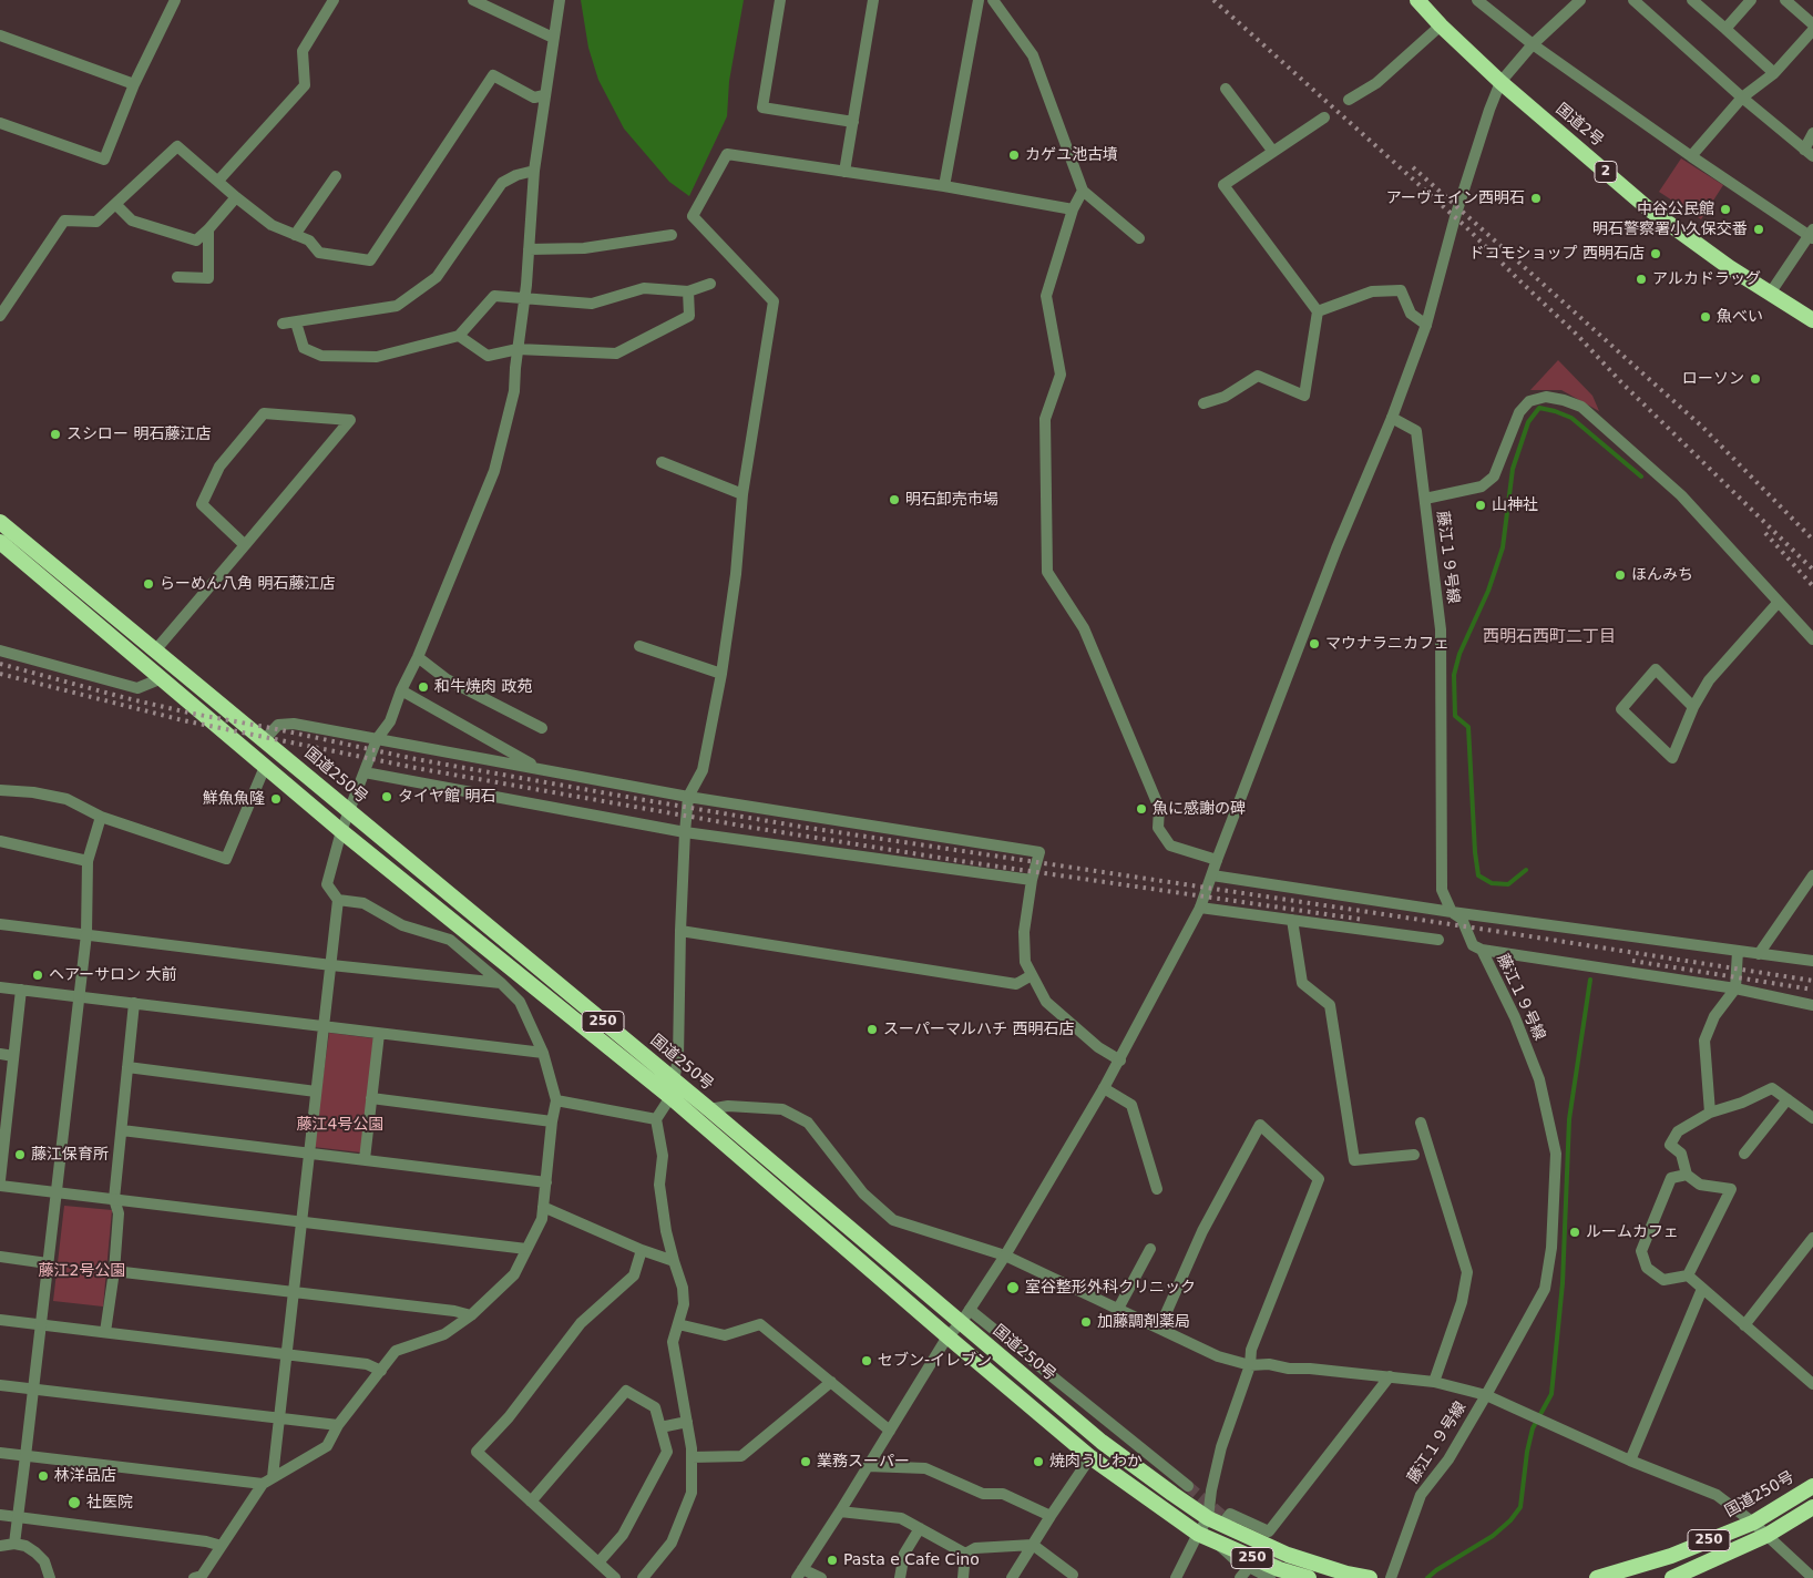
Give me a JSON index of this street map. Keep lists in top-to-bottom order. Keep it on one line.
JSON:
{"streets":{"highway":["国道2号","2","国道250号","250"],"street":["藤江１９号線"]},"districts":["西明石西町二丁目"],"parks":["藤江4号公園","藤江2号公園"],"places":["カゲユ池古墳","アーヴェイン西明石","中谷公民館","明石警察署小久保交番","ドコモショップ 西明石店","アルカドラッグ","魚べい","ローソン","スシロー 明石藤江店","明石卸売市場","山神社","ほんみち","らーめん八角 明石藤江店","マウナラニカフェ","和牛焼肉 政苑","タイヤ館 明石","鮮魚魚隆","魚に感謝の碑","ヘアーサロン 大前","スーパーマルハチ 西明石店","藤江保育所","ルームカフェ","室谷整形外科クリニック","加藤調剤薬局","セブン-イレブン","業務スーパー","焼肉うしわか","林洋品店","社医院","Pasta e Cafe Cino"]}
